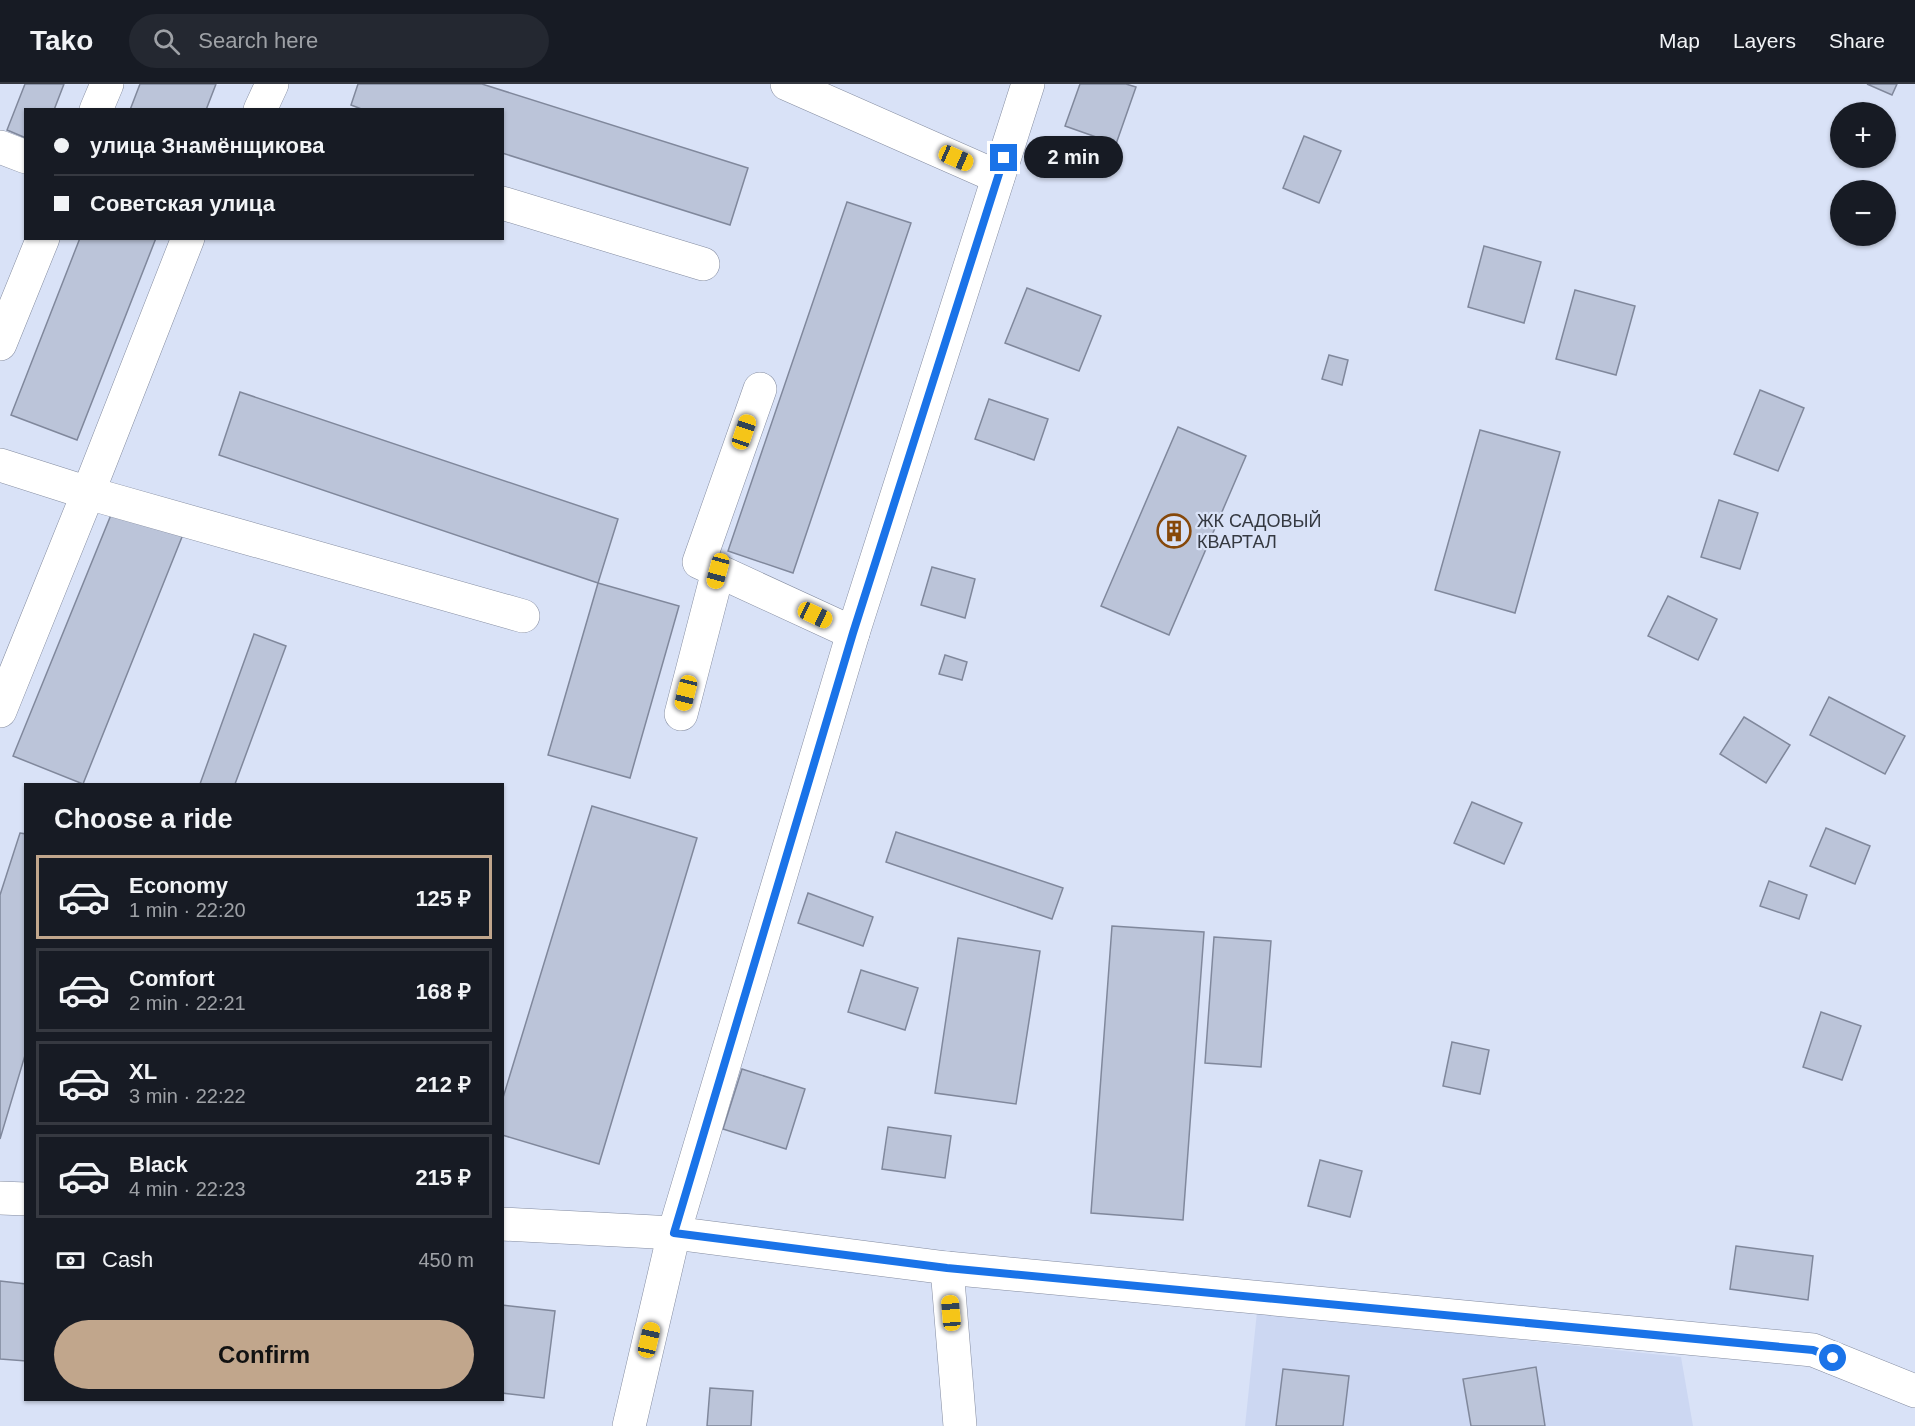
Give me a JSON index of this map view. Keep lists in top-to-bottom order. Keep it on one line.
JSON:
{"places":{"building":["ЖК САДОВЫЙ КВАРТАЛ"]},"page":{"header":"Tako","search":"Search here","nav":["Map","Layers","Share"],"map_buttons":["+","−"],"banner":["улица Знамёнщикова","Советская улица"],"bubble":"2 min","heading":"Choose a ride","list":[{"name":"Economy","note":"1 min · 22:20","value":"125 ₽"},{"name":"Comfort","note":"2 min · 22:21","value":"168 ₽"},{"name":"XL","note":"3 min · 22:22","value":"212 ₽"},{"name":"Black","note":"4 min · 22:23","value":"215 ₽"}],"pay":["Cash","450 m"],"buttons":"Confirm"}}
